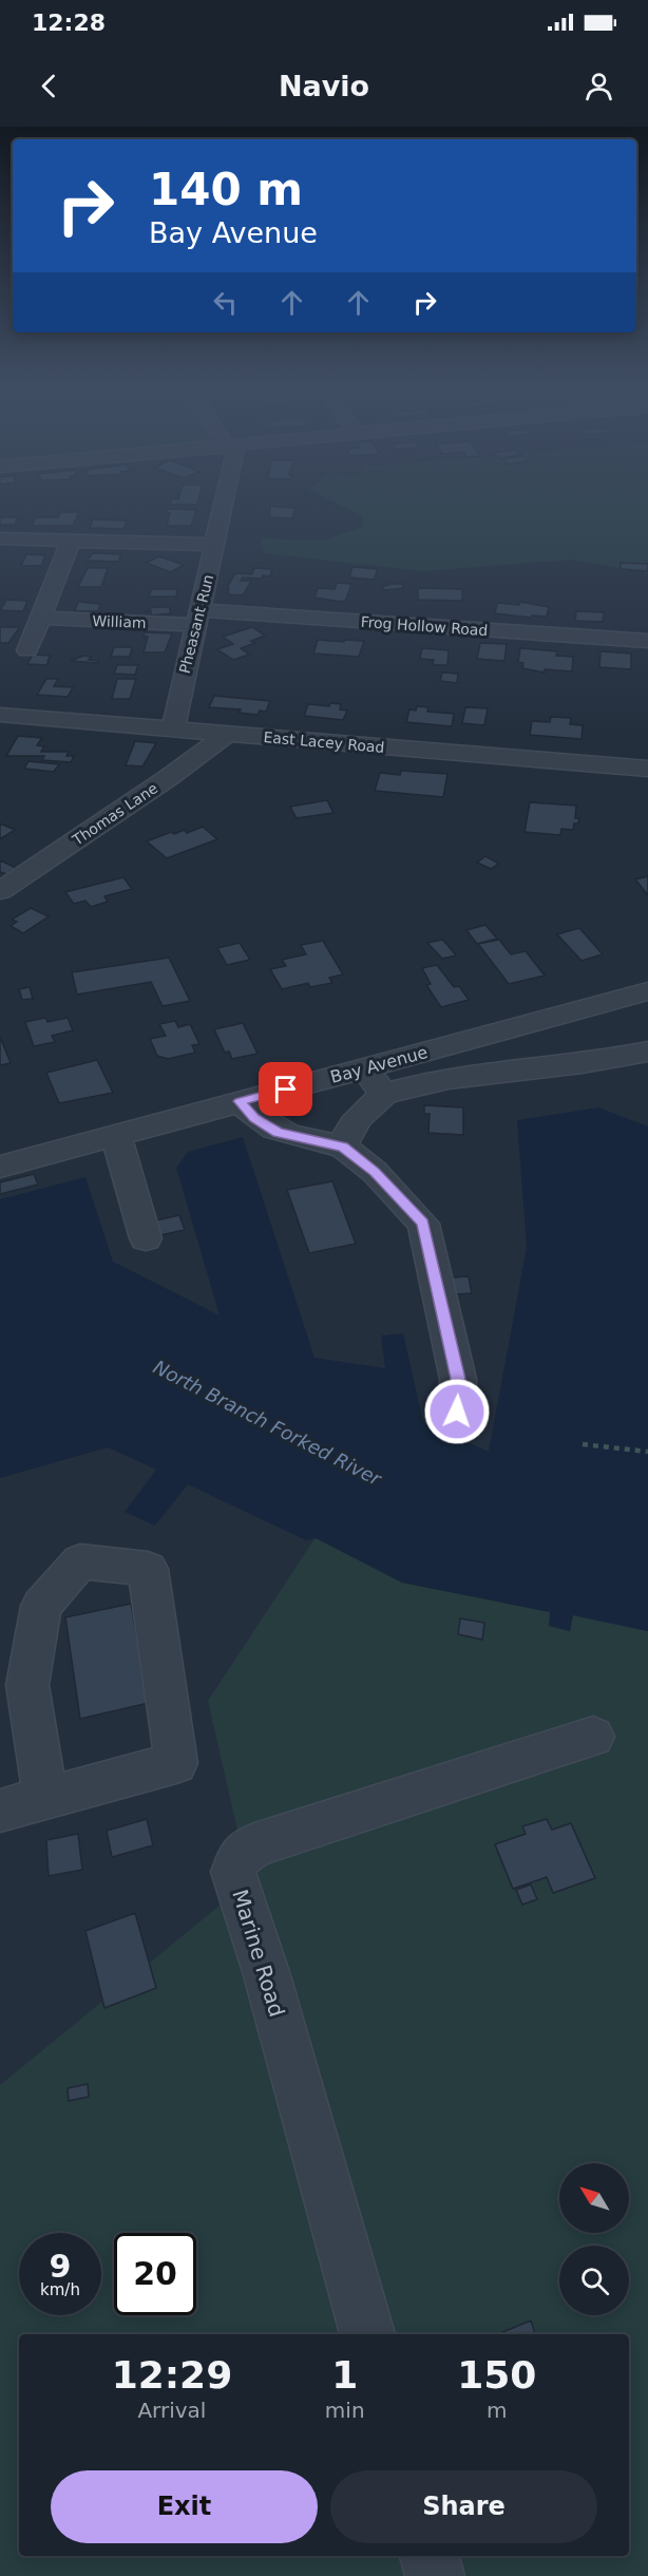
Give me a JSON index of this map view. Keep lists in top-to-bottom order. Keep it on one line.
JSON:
{"streets":{"street":["William","Pheasant Run","Frog Hollow Road","East Lacey Road","Thomas Lane","Bay Avenue","Marine Road"]},"crossings":[["William","Pheasant Run"],["William","Frog Hollow Road"],["Pheasant Run","Frog Hollow Road"],["Pheasant Run","East Lacey Road"],["East Lacey Road","Thomas Lane"]],"water":["North Branch Forked River"],"north":"top left","page":{"status":"12:28","header":"Navio","turn":["140 m","Bay Avenue"],"speed":"9 km/h","limit":"20","eta":["12:29","Arrival","1","min","150","m"],"buttons":["Exit","Share"]}}
